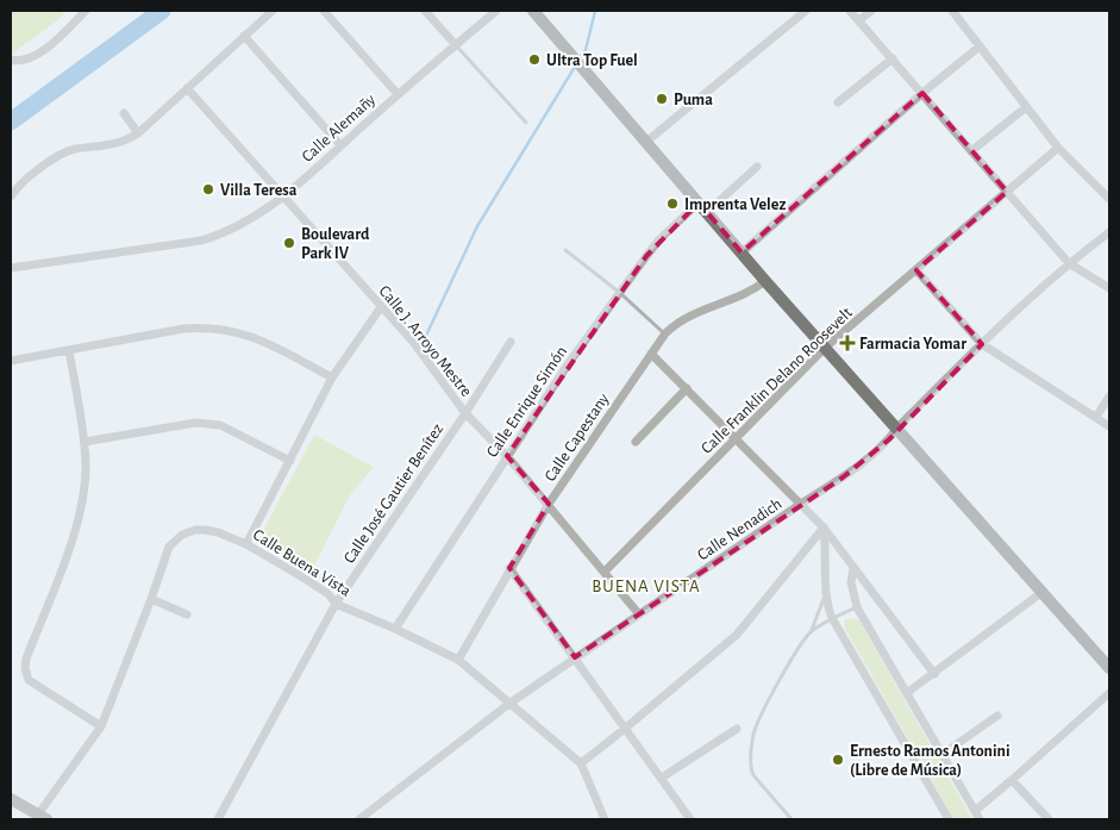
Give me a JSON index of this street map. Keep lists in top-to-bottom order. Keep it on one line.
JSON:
{"streets":{"street":["Calle Alemañy","Calle J. Arroyo Mestre","Calle Franklin Delano Roosevelt","Calle Enrique Simón","Calle Capestany","Calle José Gautier Benítez","Calle Nenadich","Calle Buena Vista"]},"crossings":[["Calle Alemañy","Calle J. Arroyo Mestre"],["Calle J. Arroyo Mestre","Calle Franklin Delano Roosevelt"],["Calle J. Arroyo Mestre","Calle Enrique Simón"],["Calle J. Arroyo Mestre","Calle Capestany"],["Calle J. Arroyo Mestre","Calle José Gautier Benítez"],["Calle J. Arroyo Mestre","Calle Nenadich"],["Calle Enrique Simón","Calle Buena Vista"],["Calle Capestany","Calle Buena Vista"],["Calle José Gautier Benítez","Calle Buena Vista"],["Calle Nenadich","Calle Buena Vista"]],"districts":["BUENA VISTA"],"places":{"other":["Ultra Top Fuel","Puma","Villa Teresa","Imprenta Velez","Boulevard Park IV","Ernesto Ramos Antonini (Libre de Música)"],"health":["Farmacia Yomar"]}}
